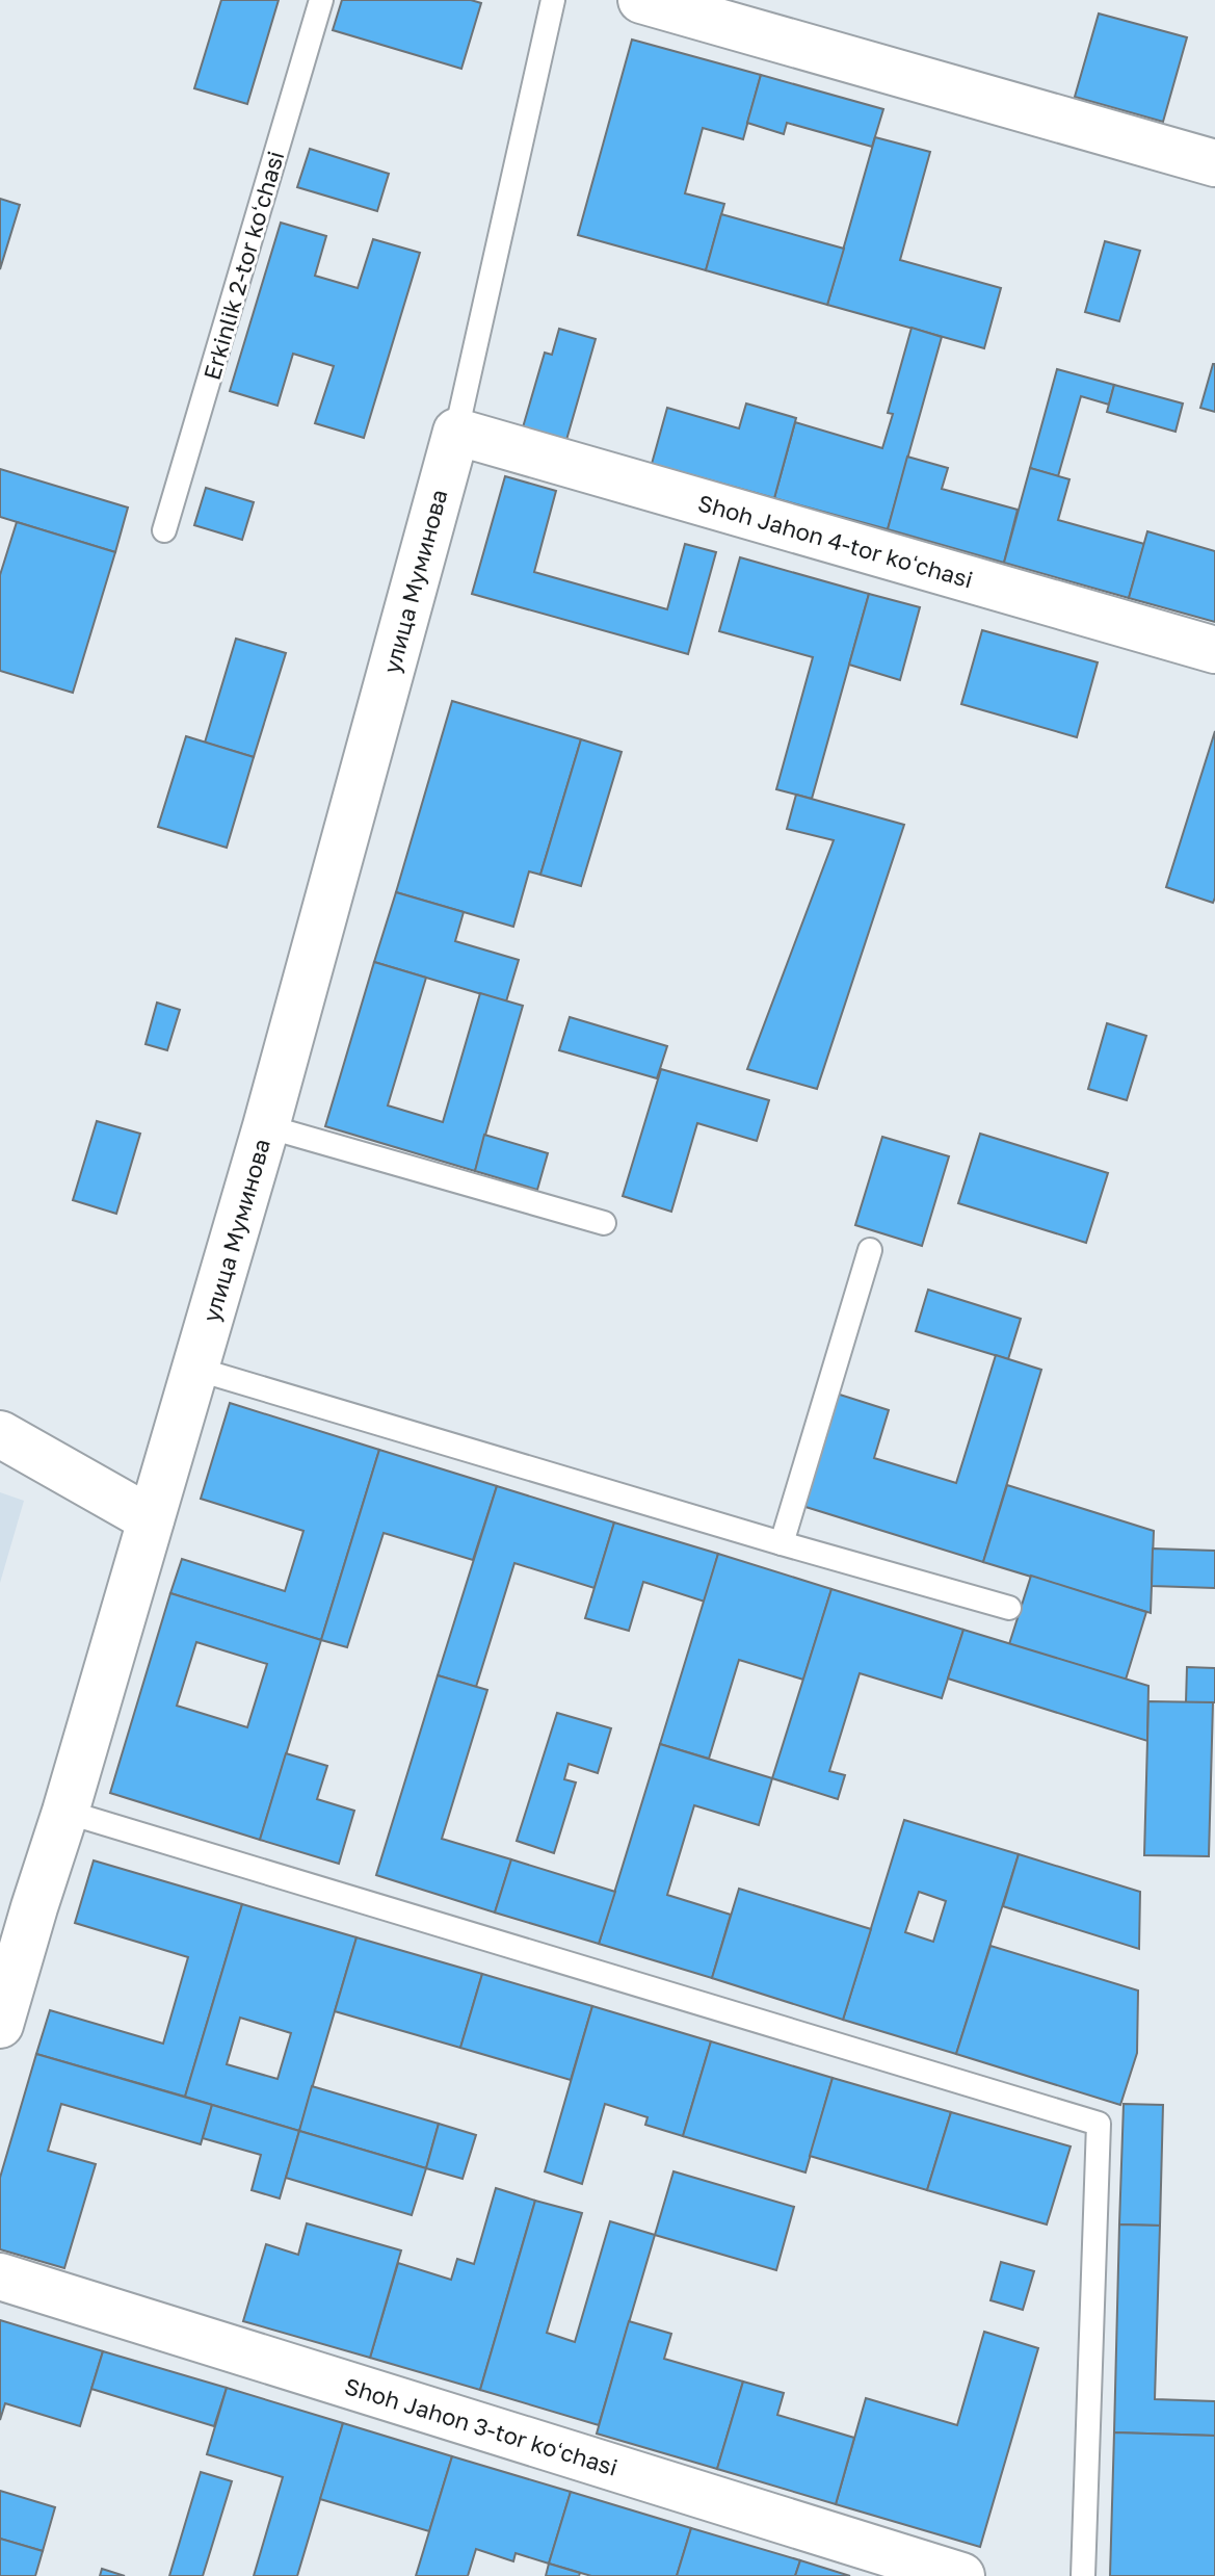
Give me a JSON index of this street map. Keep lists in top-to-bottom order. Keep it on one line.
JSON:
{"streets":{"street":["Shoh Jahon 4-tor koʻchasi","улица Муминова","Shoh Jahon 3-tor koʻchasi"],"lane":["Erkinlik 2-tor koʻchasi"]},"crossings":[["Shoh Jahon 4-tor koʻchasi","улица Муминова"]]}
